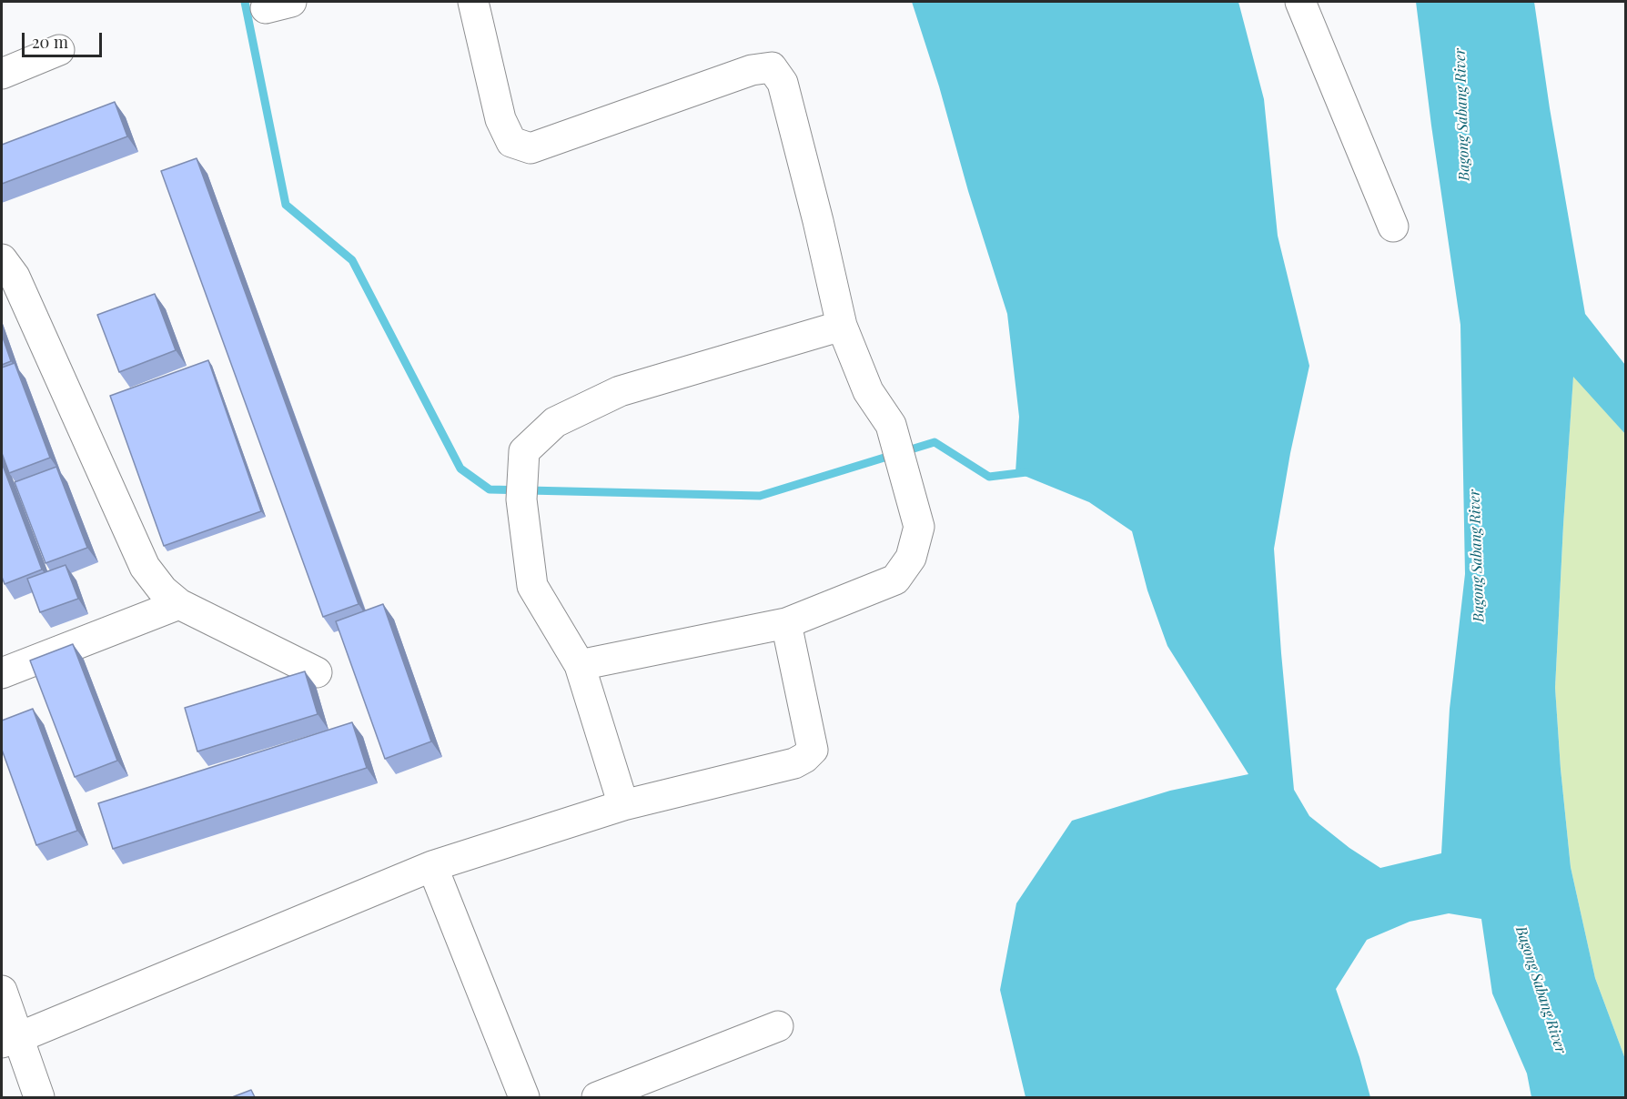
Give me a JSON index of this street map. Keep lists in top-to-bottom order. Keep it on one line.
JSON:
{"water":["Bagong Sabang River"],"scale_bar":"20 m"}
